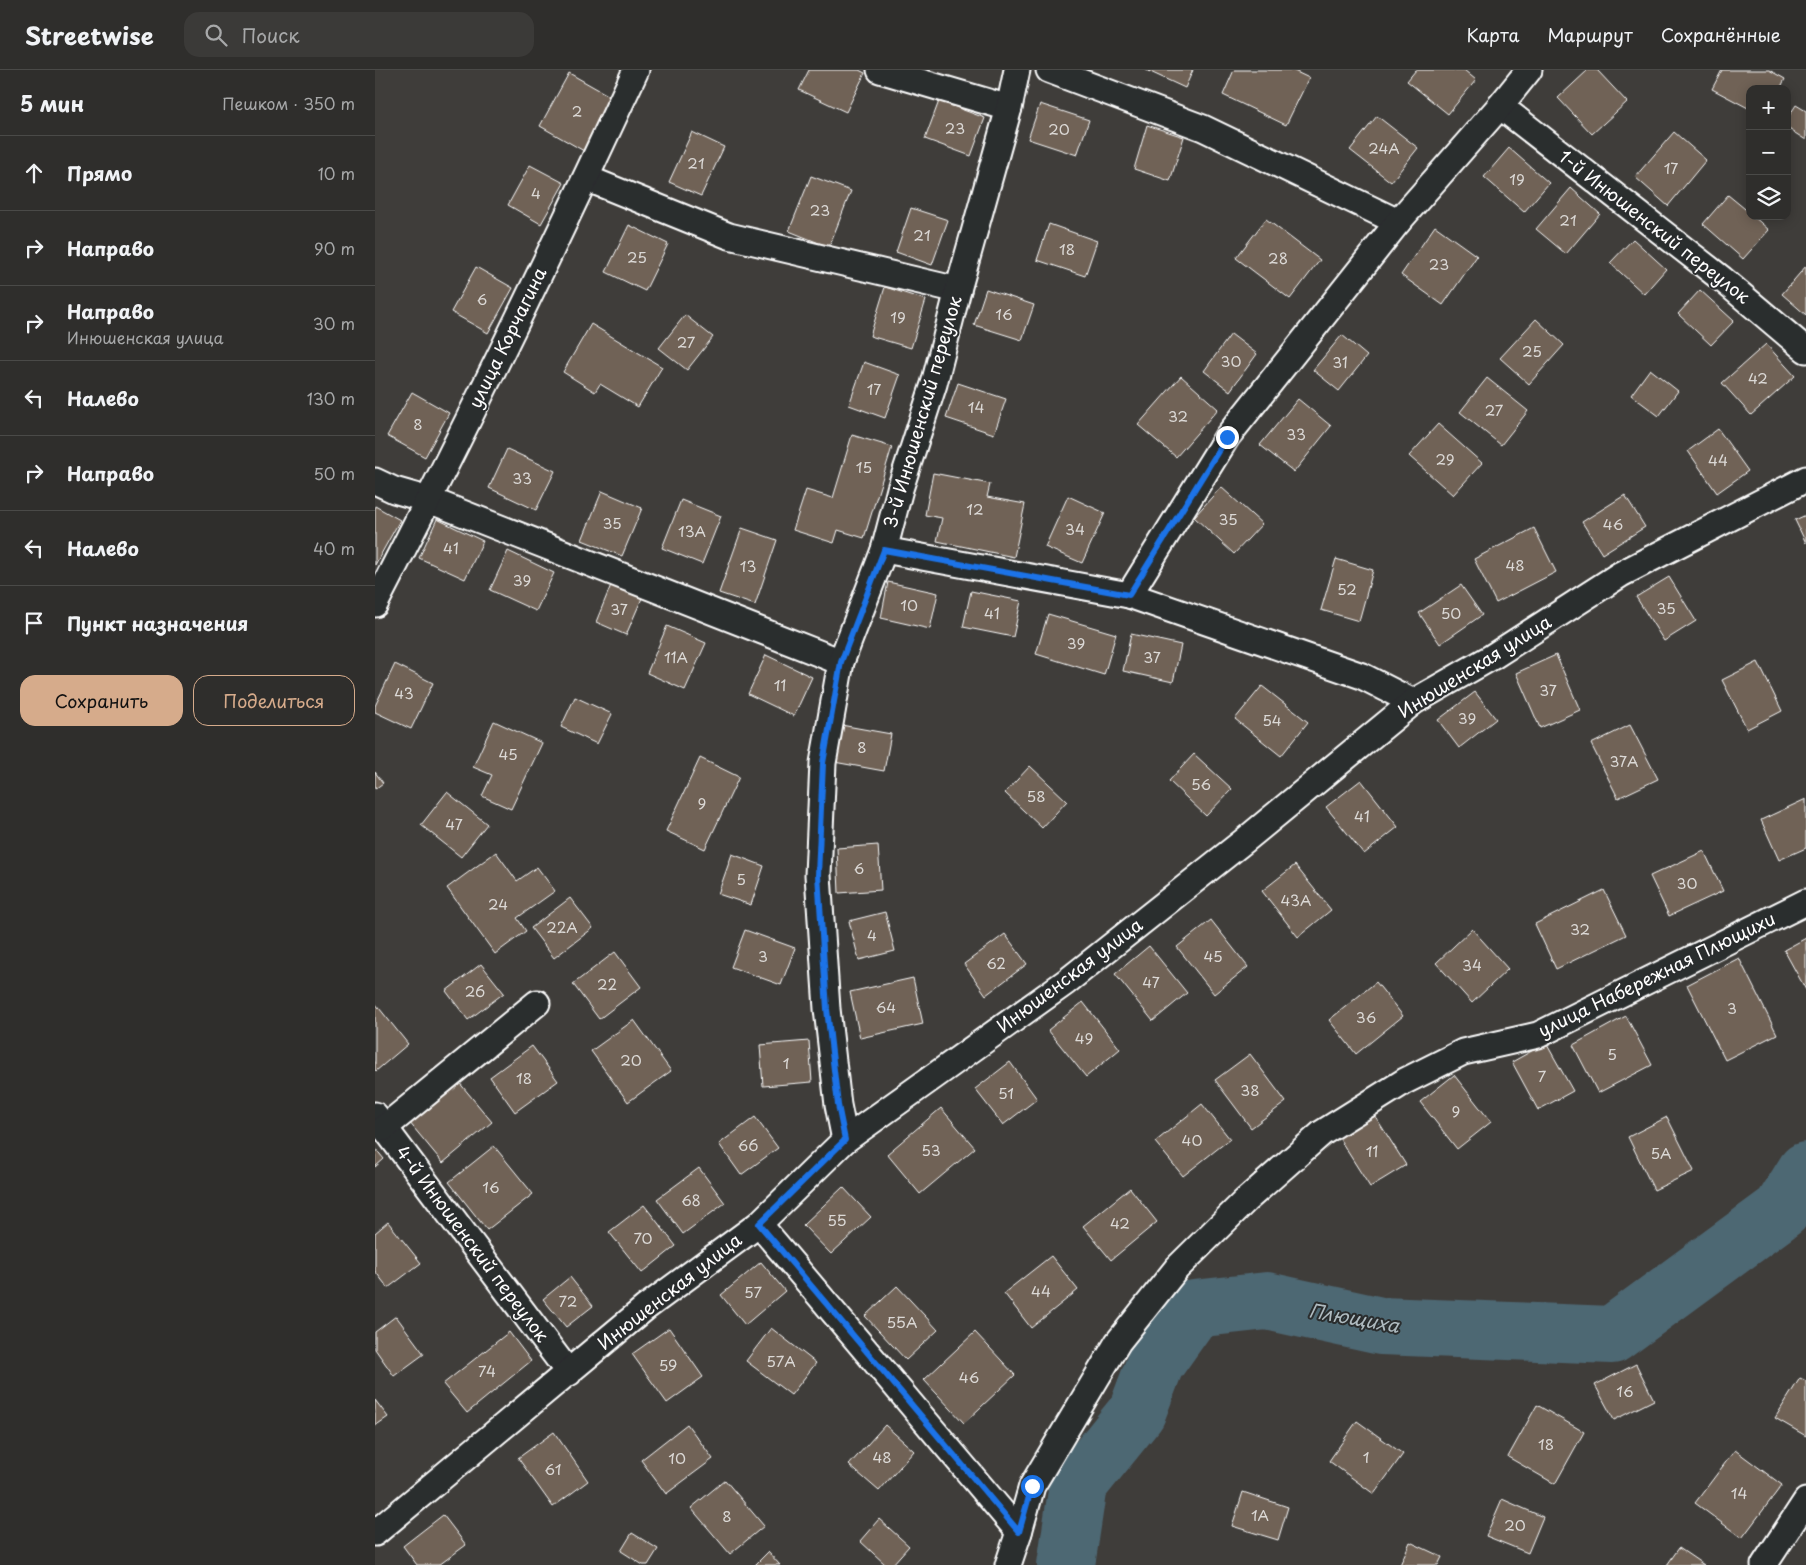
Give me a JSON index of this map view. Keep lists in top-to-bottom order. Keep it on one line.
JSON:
{"streets":{"street":["1-й Инюшенский переулок","улица Корчагина","3-й Инюшенский переулок","Инюшенская улица","улица Набережная Плющихи","4-й Инюшенский переулок"]},"crossings":[["3-й Инюшенский переулок","Инюшенская улица"],["Инюшенская улица","4-й Инюшенский переулок"]],"water":["Плющиха"],"house_numbers":["2","23","20","24А","21","17","19","4","23","21","21","18","25","28","23","6","16","19","27","25","30","31","42","17","14","27","32","8","33","29","44","15","33","12","35","35","46","34","13А","41","48","13","39","52","10","35","37","41","50","39","11А","37","11","37","43","39","54","8","45","37А","56","58","9","41","47","6","5","30","43А","24","22А","32","4","3","45","62","34","47","22","26","64","3","36","49","5","20","1","7","18","38","51","9","40","66","53","11","5А","16","68","55","42","70","44","57","72","55А","57А","59","74","46","16","18","48","1","10","61","14","1А","8","20"],"page":{"header":"Streetwise","search":"Поиск","nav":["Карта","Маршрут","Сохранённые"],"heading":["5 мин","Пешком · 350 m"],"map_buttons":["+","−"],"list":[["Прямо","10 m"],["Направо","90 m"],["Направо","Инюшенская улица","30 m"],["Налево","130 m"],["Направо","50 m"],["Налево","40 m"],"Пункт назначения"],"buttons":["Сохранить","Поделиться"]}}
